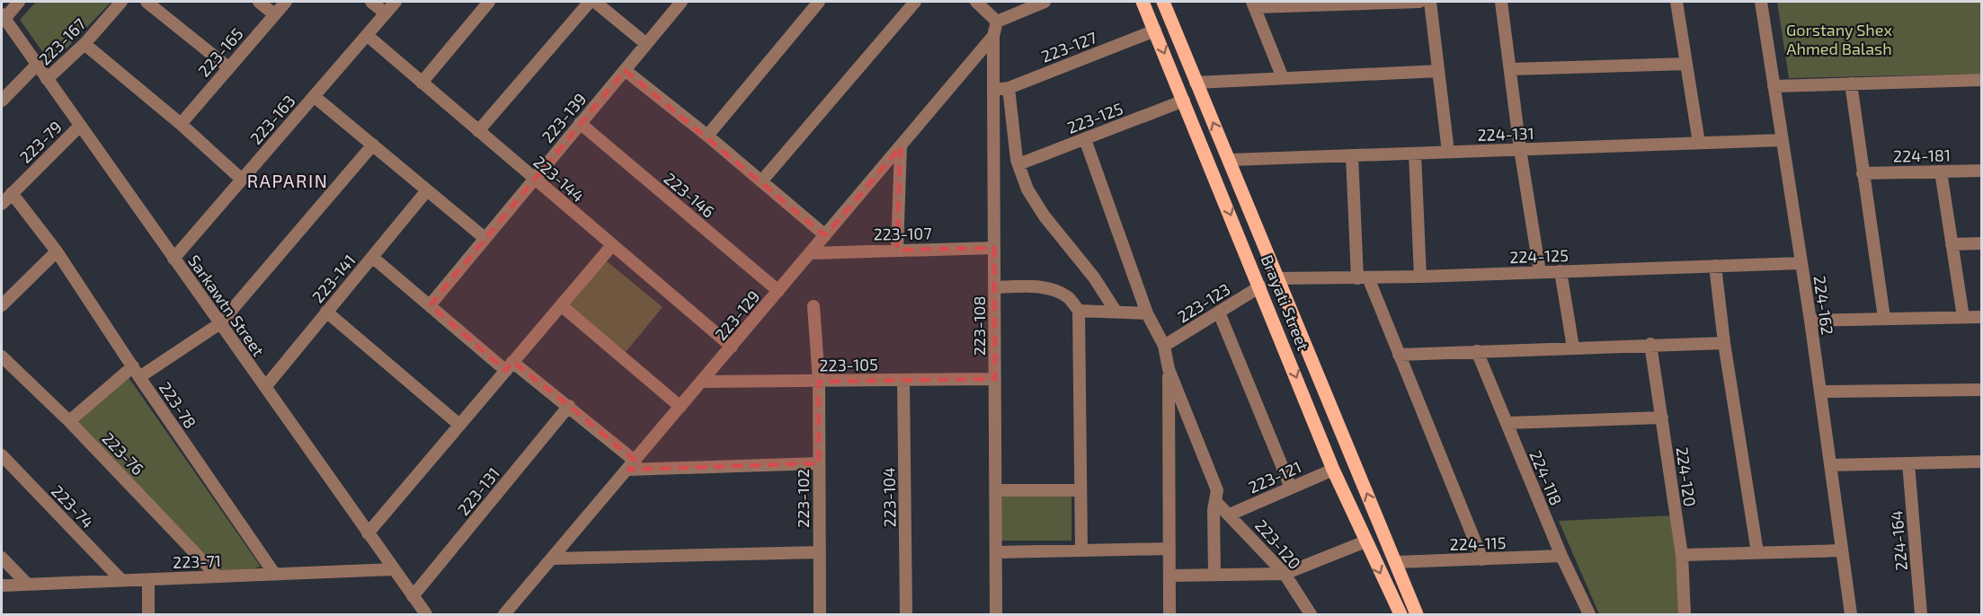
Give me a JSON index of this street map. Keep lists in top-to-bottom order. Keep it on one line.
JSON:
{"streets":{"main road":["Brayati Street"],"street":["223-167","223-127","223-165","223-139","223-125","223-163","224-131","223-79","224-181","223-144","223-146","223-107","224-125","223-141","223-123","Sarkawtn Street","224-162","223-129","223-108","223-105","223-78","223-76","223-121","224-120","224-118","223-131","223-104","223-102","223-74","224-164","224-115","223-120","223-71"]},"crossings":[["223-167","Sarkawtn Street"],["223-127","Brayati Street"],["223-127","223-108"],["223-139","223-144"],["223-139","223-146"],["223-125","Brayati Street"],["223-163","223-144"],["223-163","Sarkawtn Street"],["224-131","Brayati Street"],["224-131","224-162"],["223-79","Sarkawtn Street"],["223-79","223-78"],["223-144","223-129"],["223-146","223-129"],["223-107","223-129"],["223-107","223-108"],["224-125","Brayati Street"],["224-125","224-162"],["223-141","Sarkawtn Street"],["223-123","Brayati Street"],["Brayati Street","223-121"],["Brayati Street","224-115"],["Sarkawtn Street","223-131"],["Sarkawtn Street","223-71"],["223-129","223-108"],["223-129","223-105"],["223-108","223-105"],["223-105","223-104"],["223-105","223-102"],["223-78","223-71"],["223-76","223-71"],["223-121","223-120"],["224-118","224-115"],["223-74","223-71"]],"districts":["RAPARIN"],"parks":["Gorstany Shex Ahmed Balash"]}
